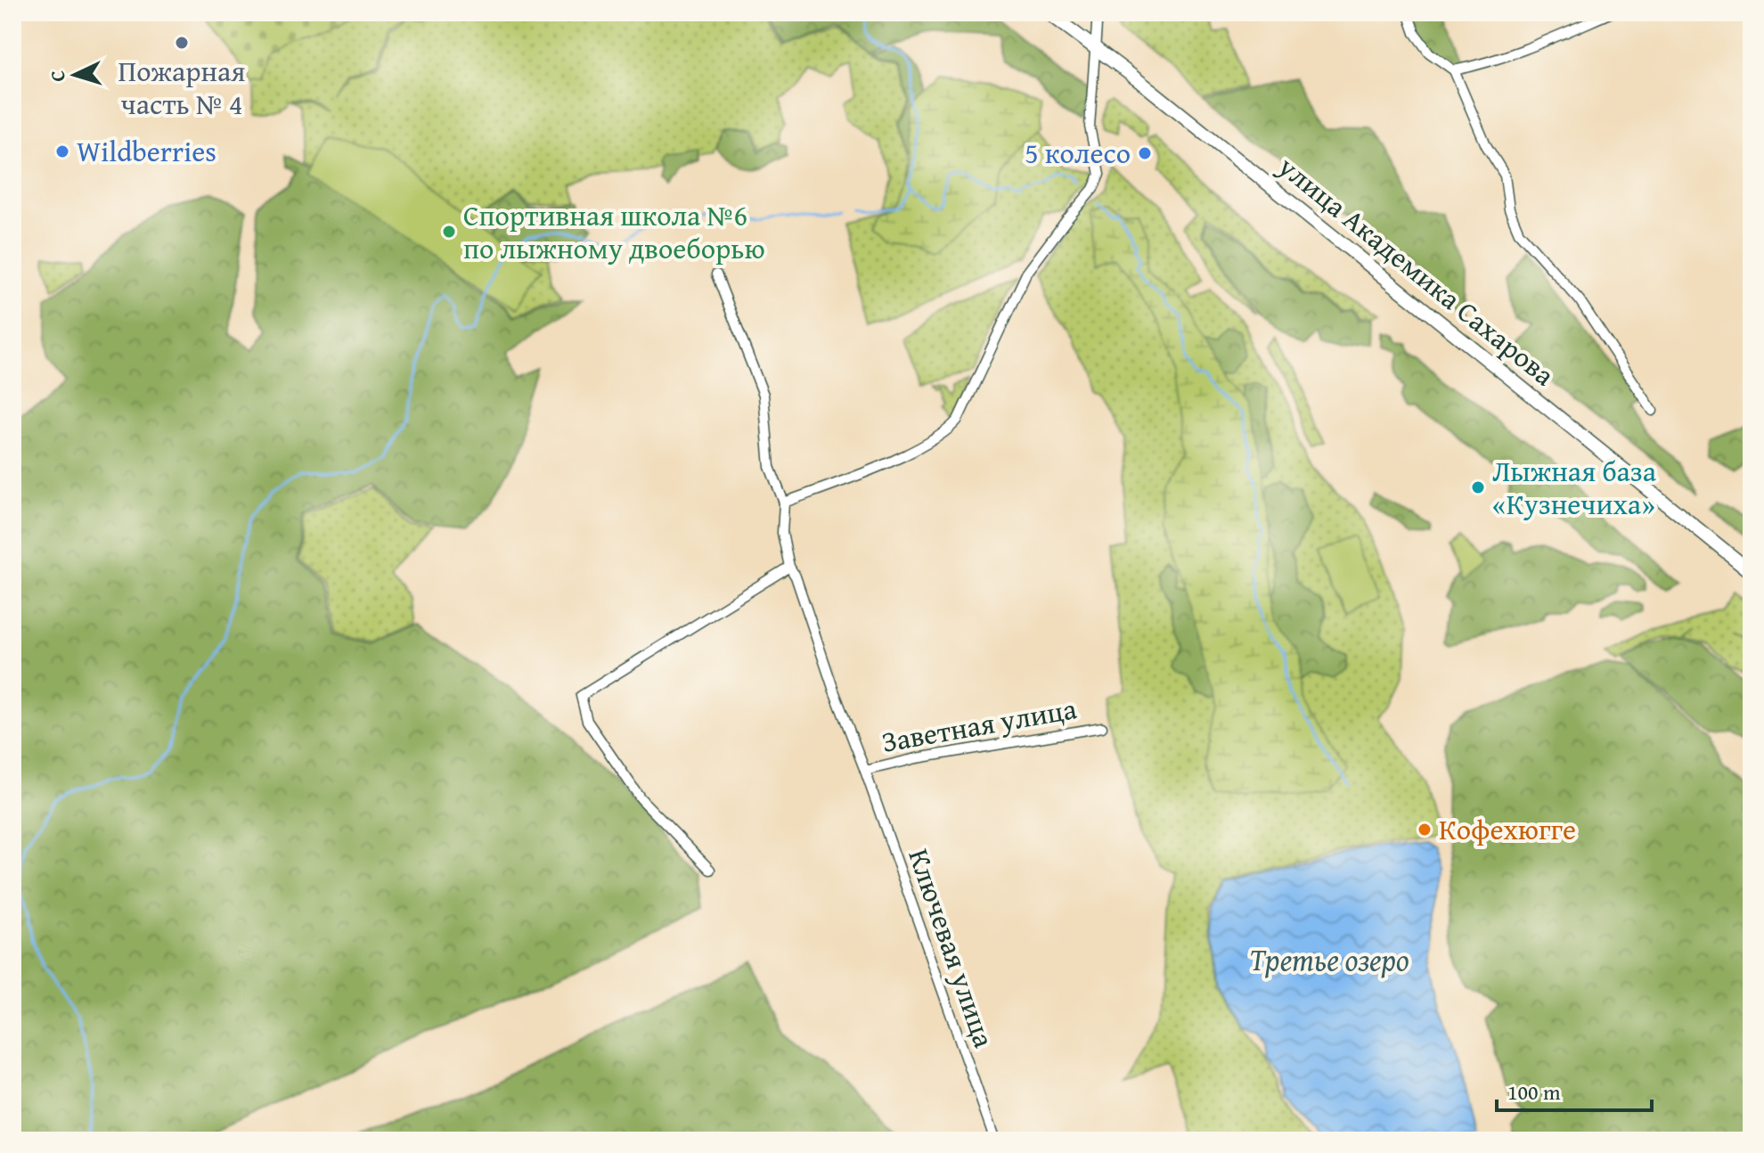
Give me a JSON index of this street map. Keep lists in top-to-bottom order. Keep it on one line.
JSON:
{"streets":{"main road":["улица Академика Сахарова"],"street":["Заветная улица","Ключевая улица"]},"crossings":[["Заветная улица","Ключевая улица"]],"water":["Третье озеро"],"places":["Пожарная часть № 4","Wildberries","5 колесо","Спортивная школа №6 по лыжному двоеборью","Лыжная база «Кузнечиха»","Кофехюгге"],"scale_bar":"100 m","north":"left"}
